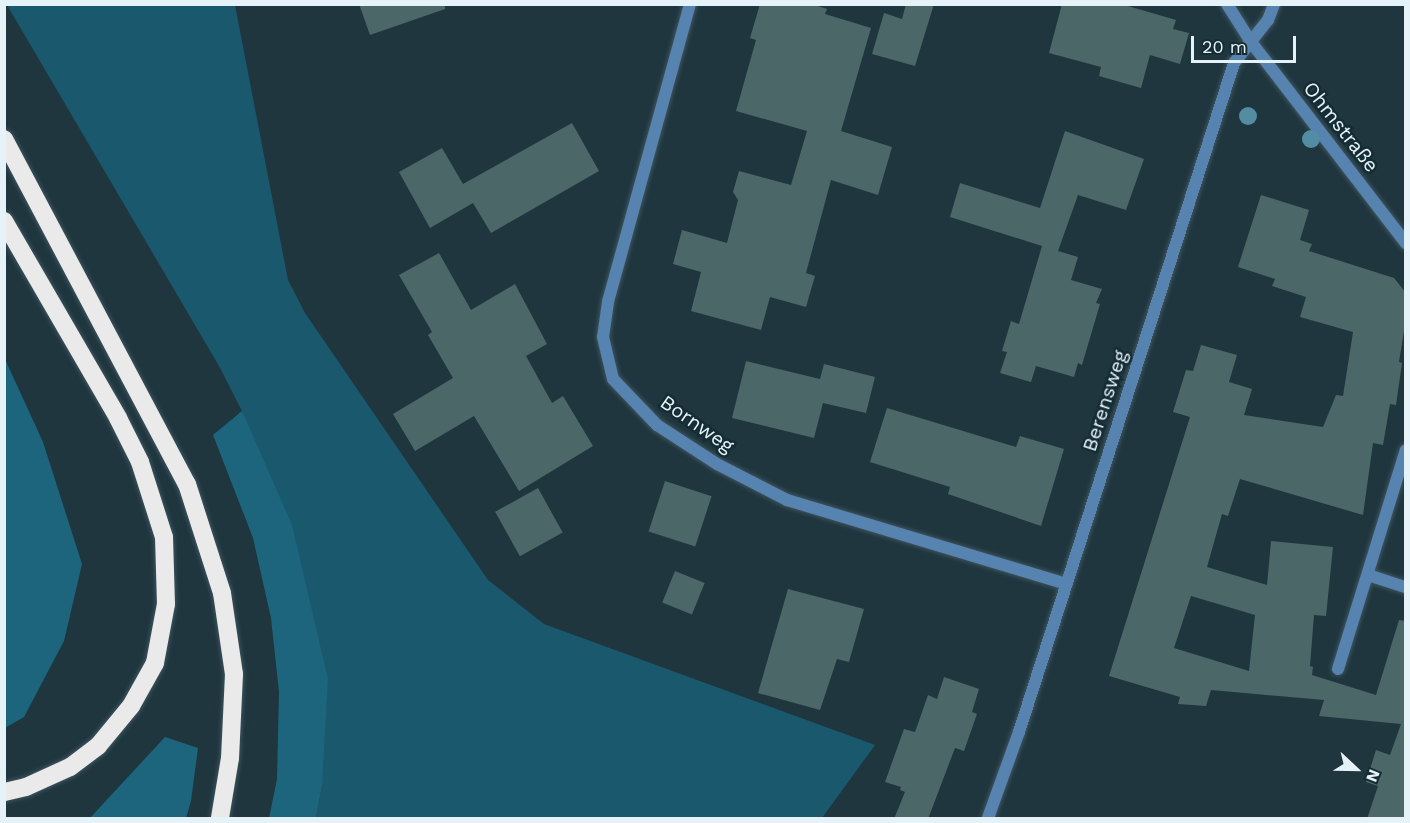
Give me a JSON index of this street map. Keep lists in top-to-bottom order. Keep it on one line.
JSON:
{"streets":{"street":["Ohmstraße","Berensweg","Bornweg"]},"crossings":[["Ohmstraße","Berensweg"],["Berensweg","Bornweg"]],"scale_bar":"20 m","north":"right"}
